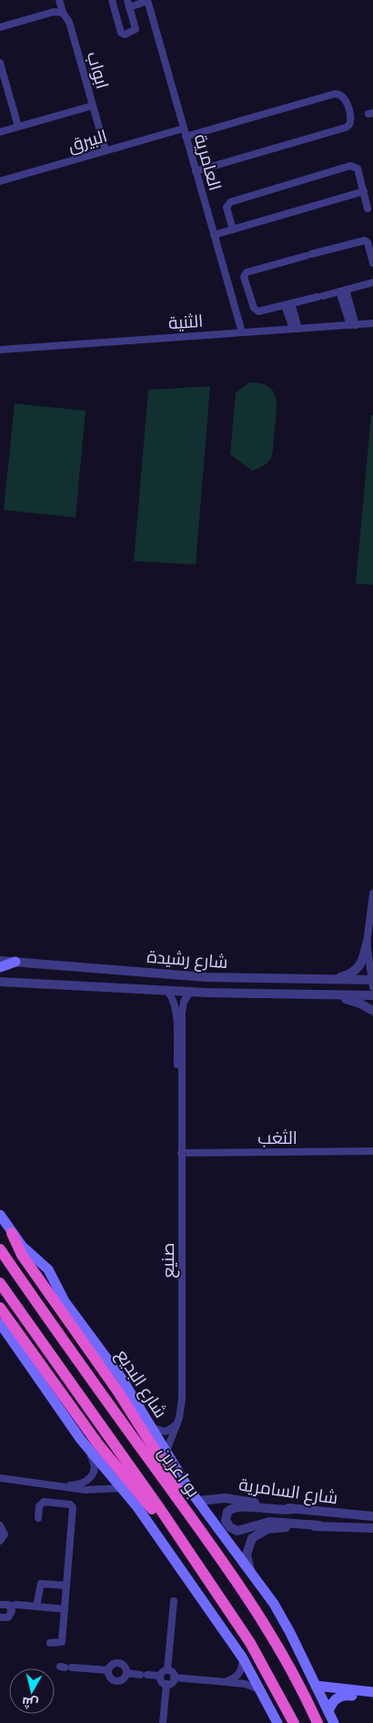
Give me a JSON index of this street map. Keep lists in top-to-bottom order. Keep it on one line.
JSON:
{"streets":{"highway":["بو اعرين"],"main road":["شارع البديع"],"street":["ابواب","البيرق","العامرية","الثنية","شارع رشيدة","الثغب","صنيع","شارع السامرية"]},"crossings":[["ابواب","البيرق"],["البيرق","العامرية"],["العامرية","الثنية"],["شارع رشيدة","صنيع"],["الثغب","صنيع"],["صنيع","شارع البديع"],["شارع البديع","شارع السامرية"]],"north":"bottom"}
